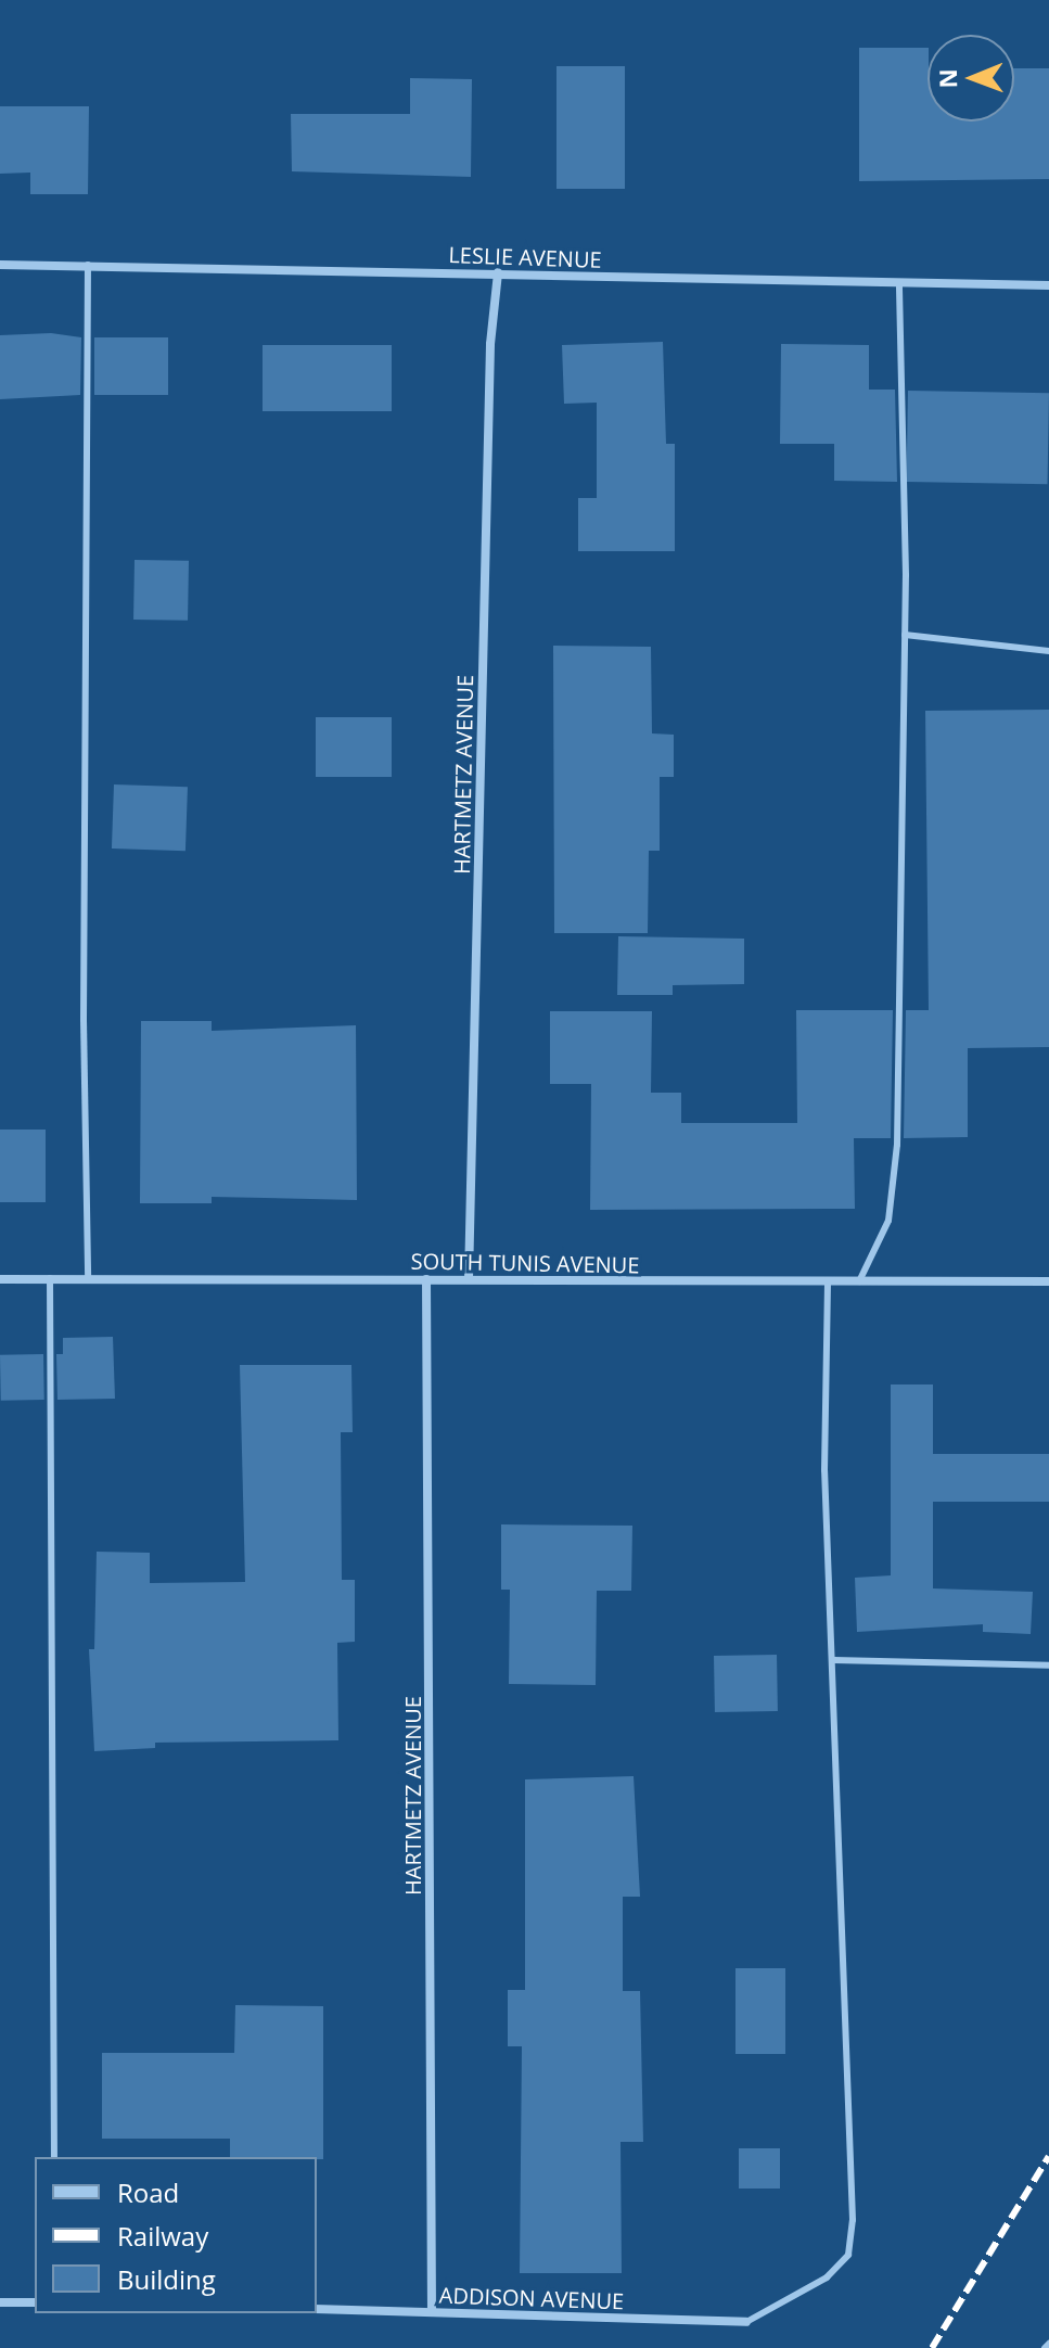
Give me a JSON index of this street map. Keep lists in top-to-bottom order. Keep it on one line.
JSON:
{"streets":{"street":["LESLIE AVENUE","HARTMETZ AVENUE","SOUTH TUNIS AVENUE","ADDISON AVENUE"]},"crossings":[["LESLIE AVENUE","HARTMETZ AVENUE"],["HARTMETZ AVENUE","SOUTH TUNIS AVENUE"],["HARTMETZ AVENUE","ADDISON AVENUE"]],"legend":["Road","Railway","Building"],"north":"left"}
